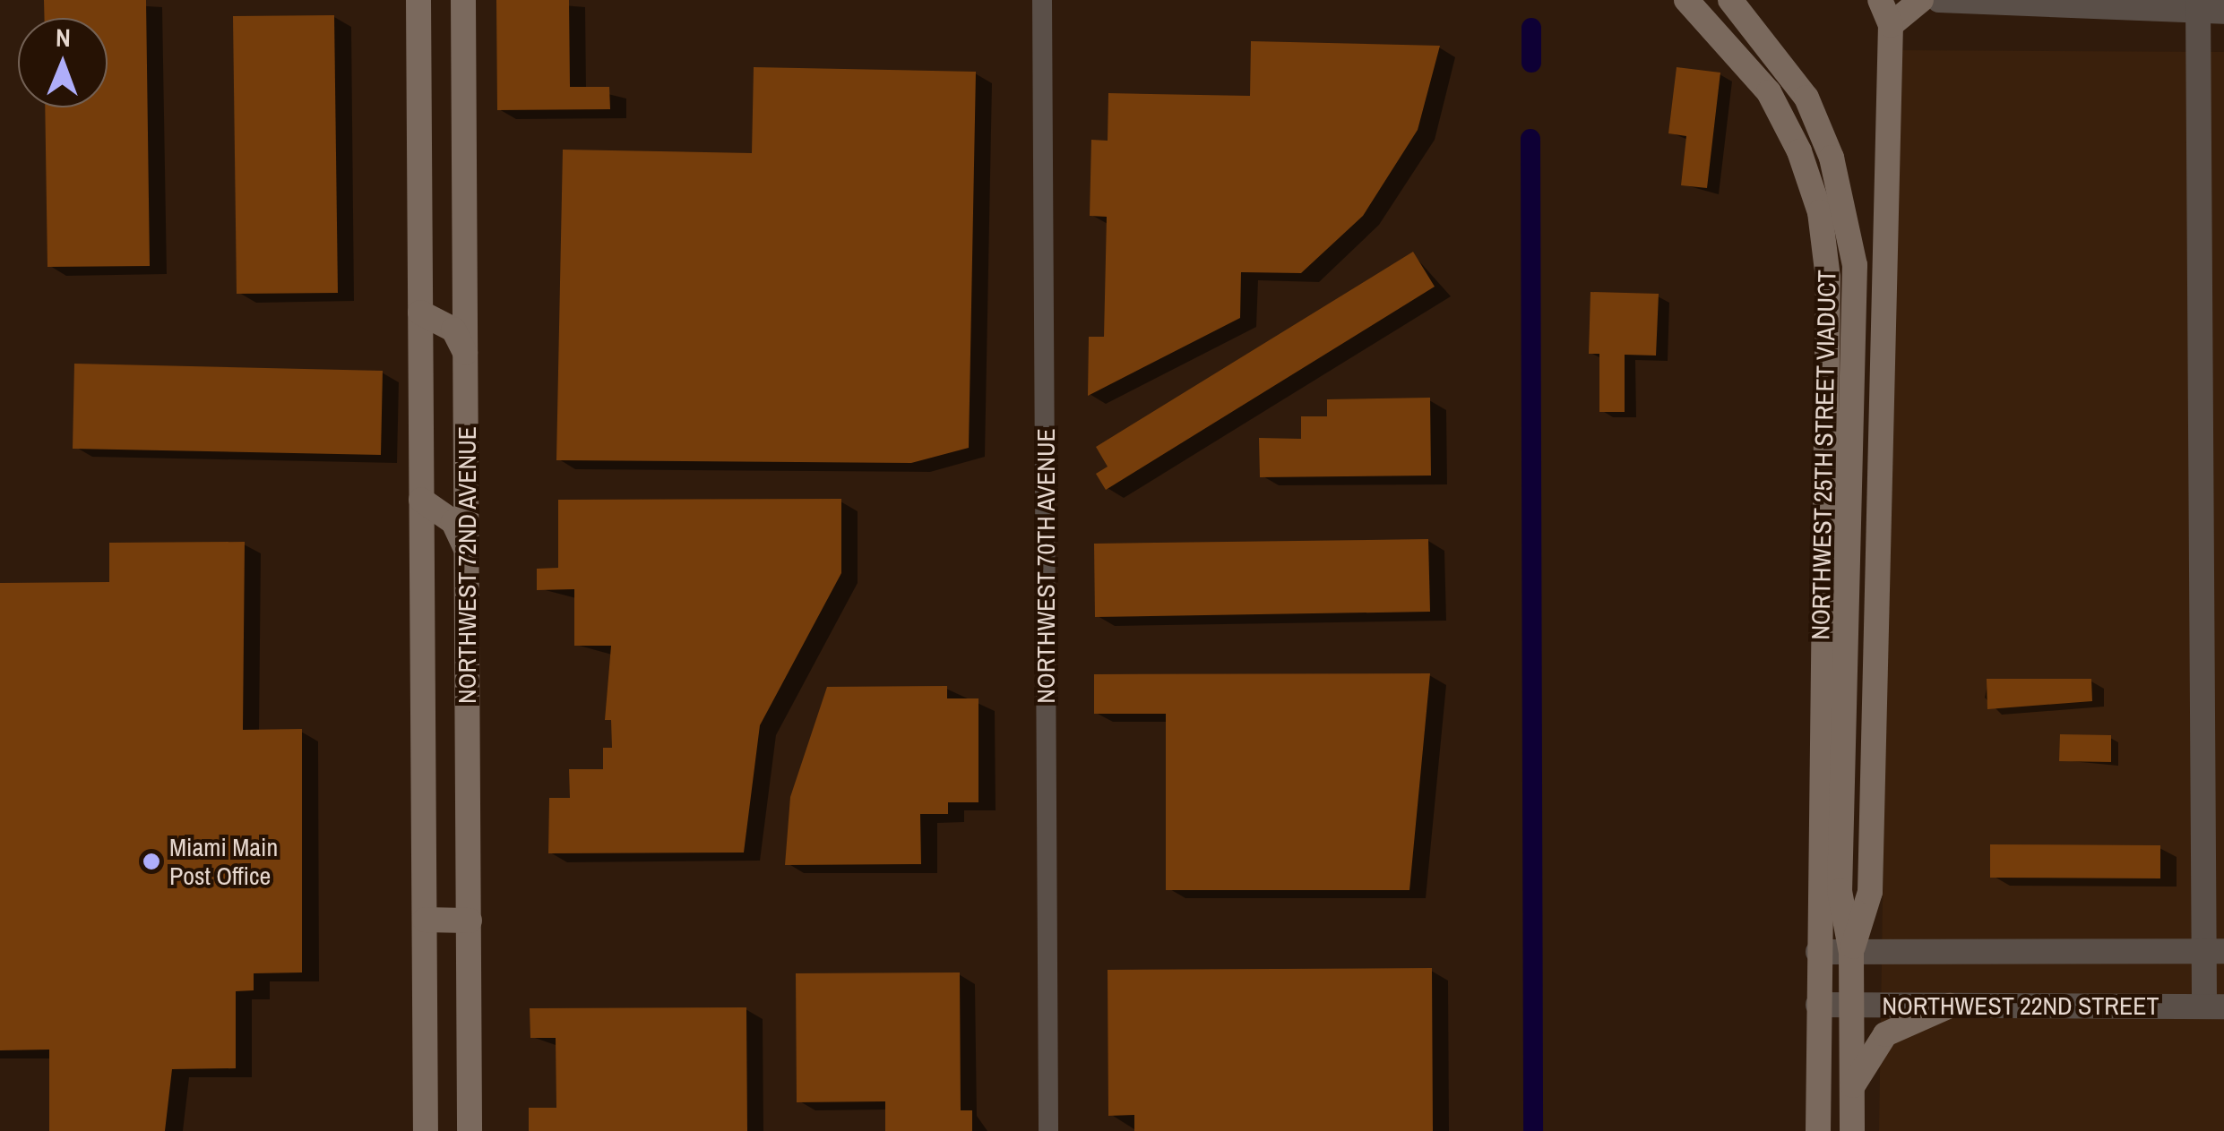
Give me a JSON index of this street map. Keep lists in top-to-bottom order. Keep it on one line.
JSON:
{"streets":{"main road":["NORTHWEST 25TH STREET VIADUCT","NORTHWEST 72ND AVENUE"],"street":["NORTHWEST 70TH AVENUE","NORTHWEST 22ND STREET"]},"places":["Miami Main Post Office"],"north":"top"}
